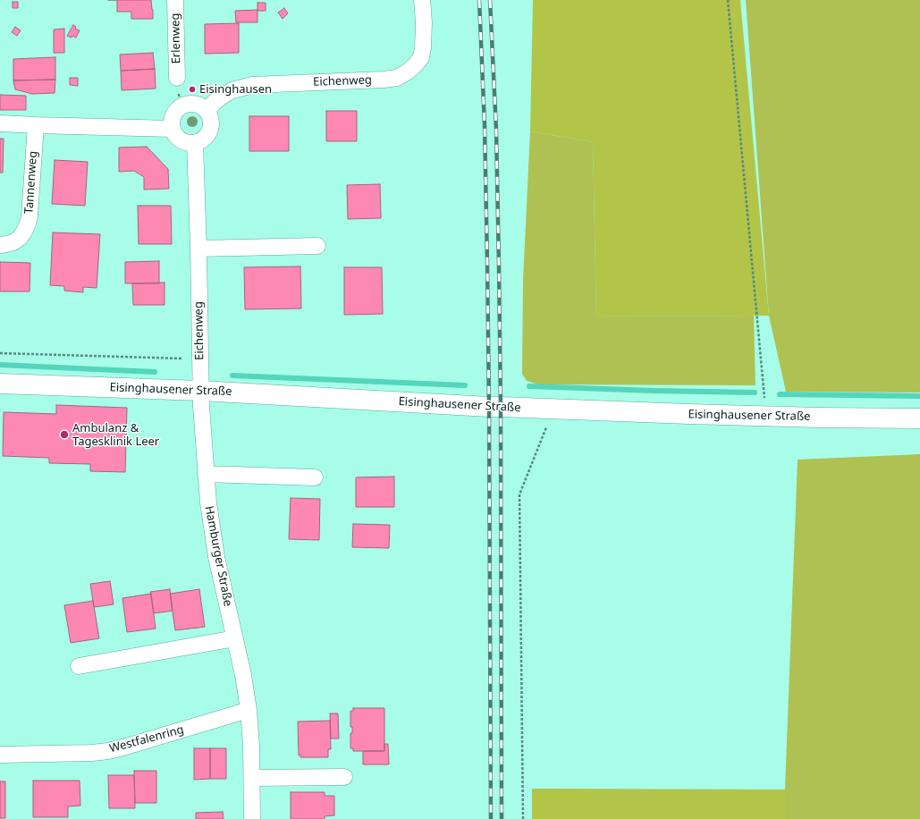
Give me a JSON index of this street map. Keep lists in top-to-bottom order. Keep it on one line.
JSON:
{"streets":{"street":["Erlenweg","Eichenweg","Tannenweg","Eisinghausener Straße","Hamburger Straße","Westfalenring"]},"crossings":[["Eichenweg","Eisinghausener Straße"],["Eichenweg","Hamburger Straße"],["Eisinghausener Straße","Hamburger Straße"],["Hamburger Straße","Westfalenring"]],"places":["Eisinghausen","Ambulanz & Tagesklinik Leer"]}
